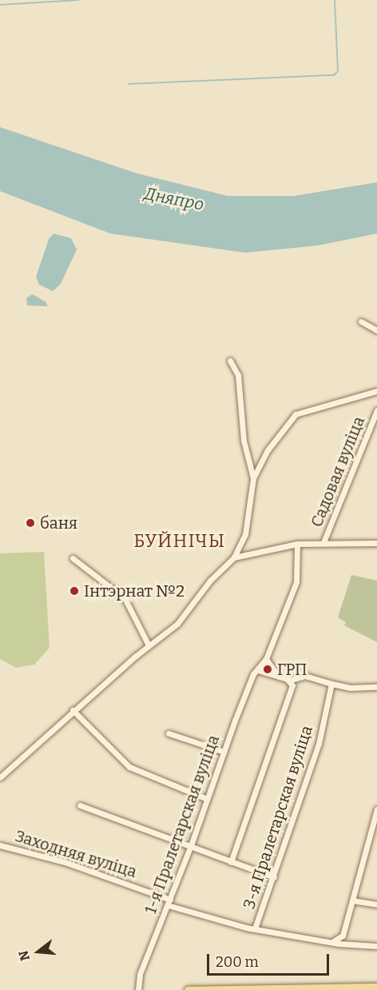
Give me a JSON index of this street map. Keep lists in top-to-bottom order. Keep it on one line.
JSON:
{"streets":{"street":["Садовая вуліца","3-я Пралетарская вуліца","1-я Пралетарская вуліца","Заходняя вуліца"]},"crossings":[["3-я Пралетарская вуліца","Заходняя вуліца"],["1-я Пралетарская вуліца","Заходняя вуліца"]],"districts":["БУЙНІЧЫ"],"water":["Дняпро"],"places":["баня","Інтэрнат №2","ГРП"],"scale_bar":"200 m","north":"left"}
